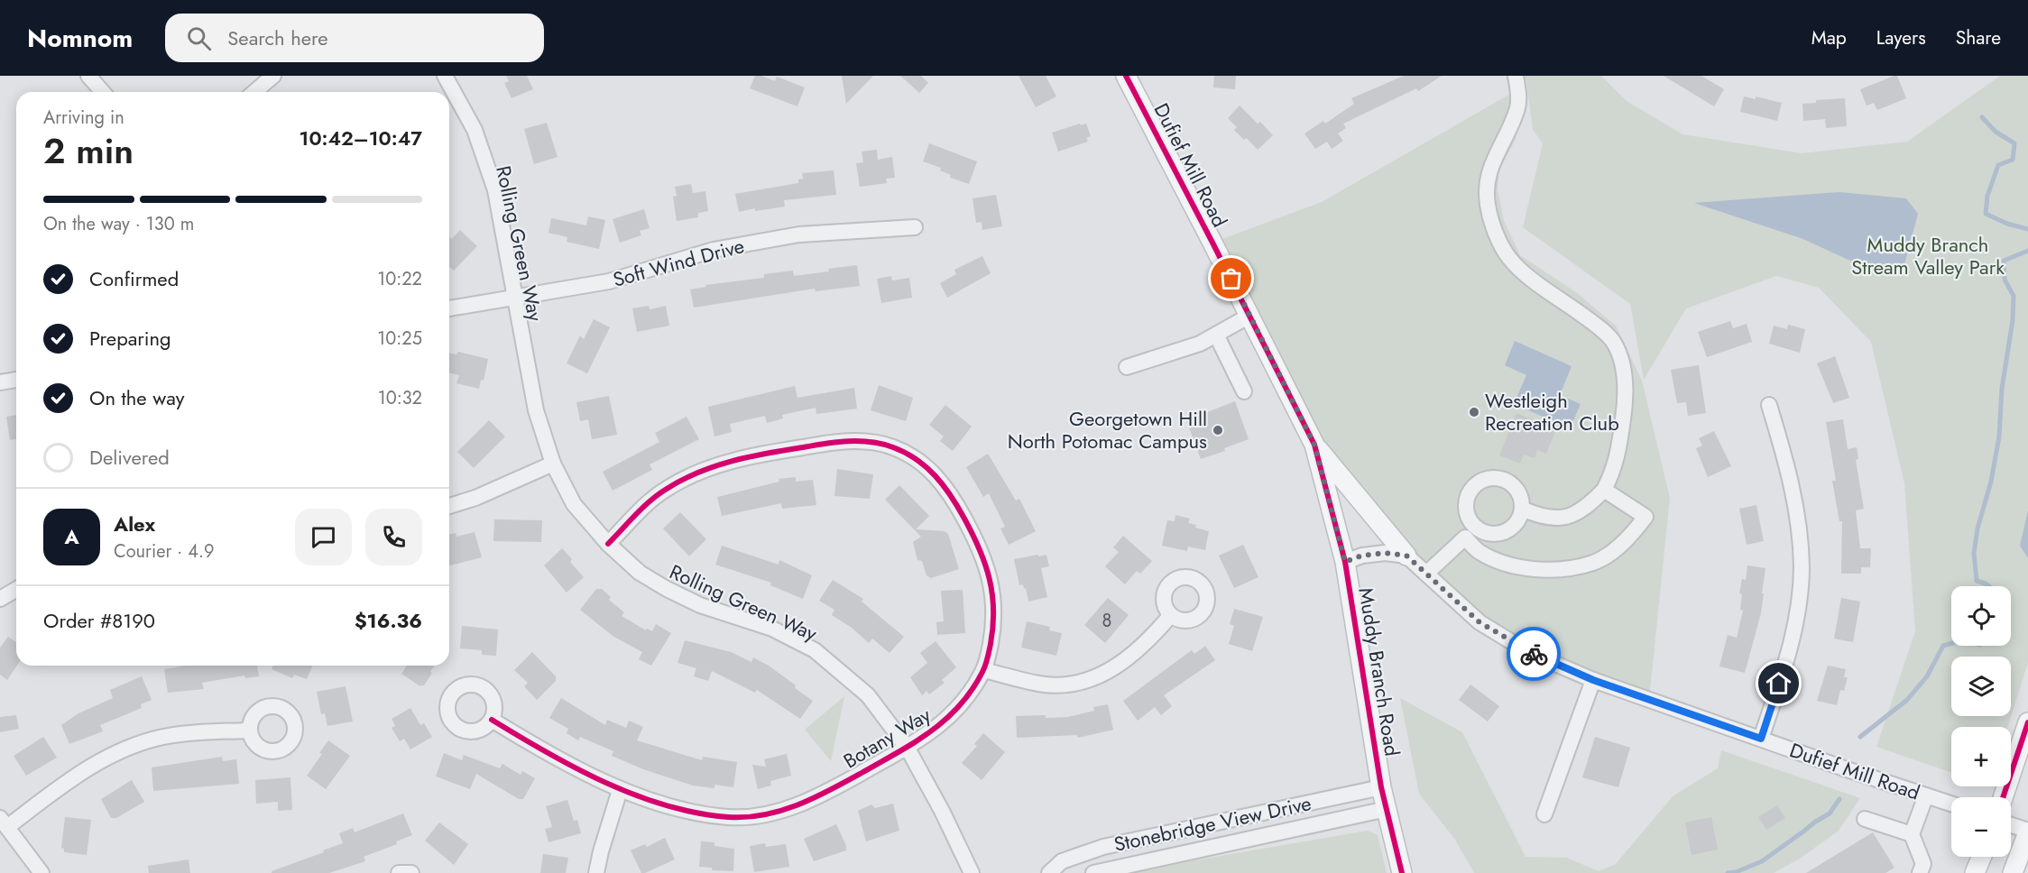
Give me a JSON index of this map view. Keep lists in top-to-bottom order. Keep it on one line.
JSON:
{"streets":{"main road":["Dufief Mill Road","Muddy Branch Road"],"street":["Rolling Green Way","Soft Wind Drive","Botany Way","Stonebridge View Drive"]},"crossings":[["Dufief Mill Road","Muddy Branch Road"],["Rolling Green Way","Soft Wind Drive"],["Rolling Green Way","Botany Way"],["Muddy Branch Road","Stonebridge View Drive"]],"parks":["Muddy Branch Stream Valley Park"],"places":["Westleigh Recreation Club","Georgetown Hill North Potomac Campus"],"house_numbers":["8"],"page":{"header":"Nomnom","search":"Search here","nav":["Map","Layers","Share"],"heading":["2 min","Arriving in","10:42–10:47"],"panel":["Alex","Courier · 4.9","Order #8190","$16.36"],"bar":"On the way · 130 m","list":[["Confirmed","10:22"],["Preparing","10:25"],["On the way","10:32"],"Delivered"],"round":"A","map_buttons":["+","−"]}}
